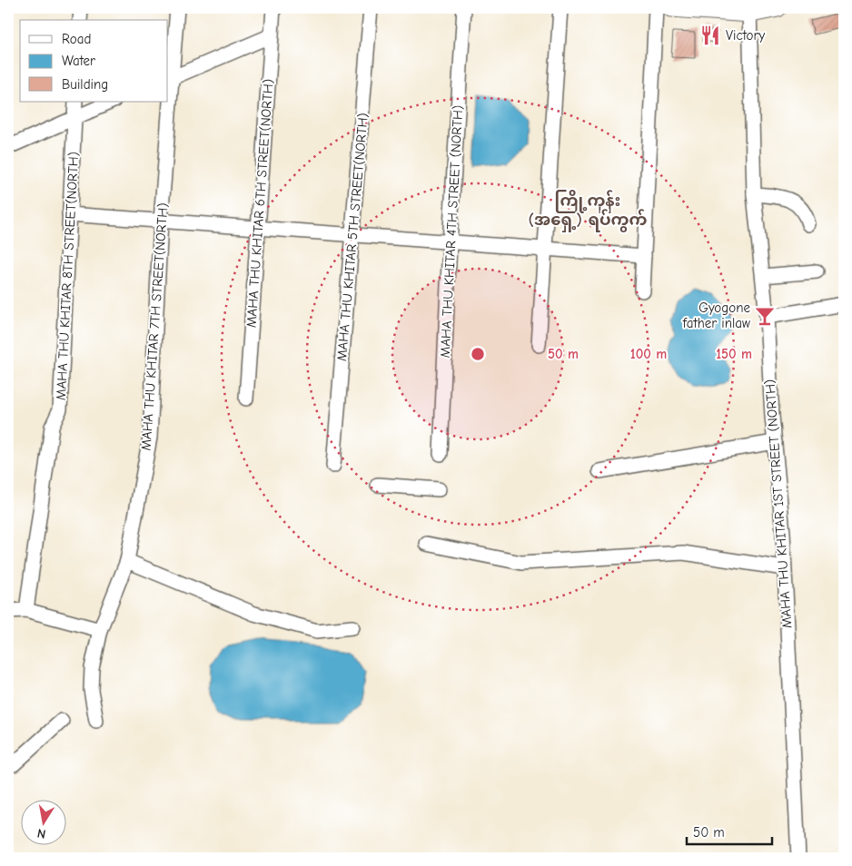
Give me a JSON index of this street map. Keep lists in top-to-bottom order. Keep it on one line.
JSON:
{"streets":{"street":["MAHA THU KHITAR 6TH STREET(NORTH)","MAHA THU KHITAR 4TH STREET (NORTH)","MAHA THU KHITAR 5TH STREET(NORTH)","MAHA THU KHITAR 8TH STREET(NORTH)","MAHA THU KHITAR 7TH STREET(NORTH)","MAHA THU KHITAR 1ST STREET (NORTH)"]},"districts":["ကြို့ကုန်း (အရှေ့) ရပ်ကွက်"],"places":{"restaurant":["Victory"],"bar":["Gyogone father inlaw"]},"legend":["Road","Water","Building"],"scale_bar":"50 m","north":"bottom","rings":["50 m","100 m","150 m"]}
